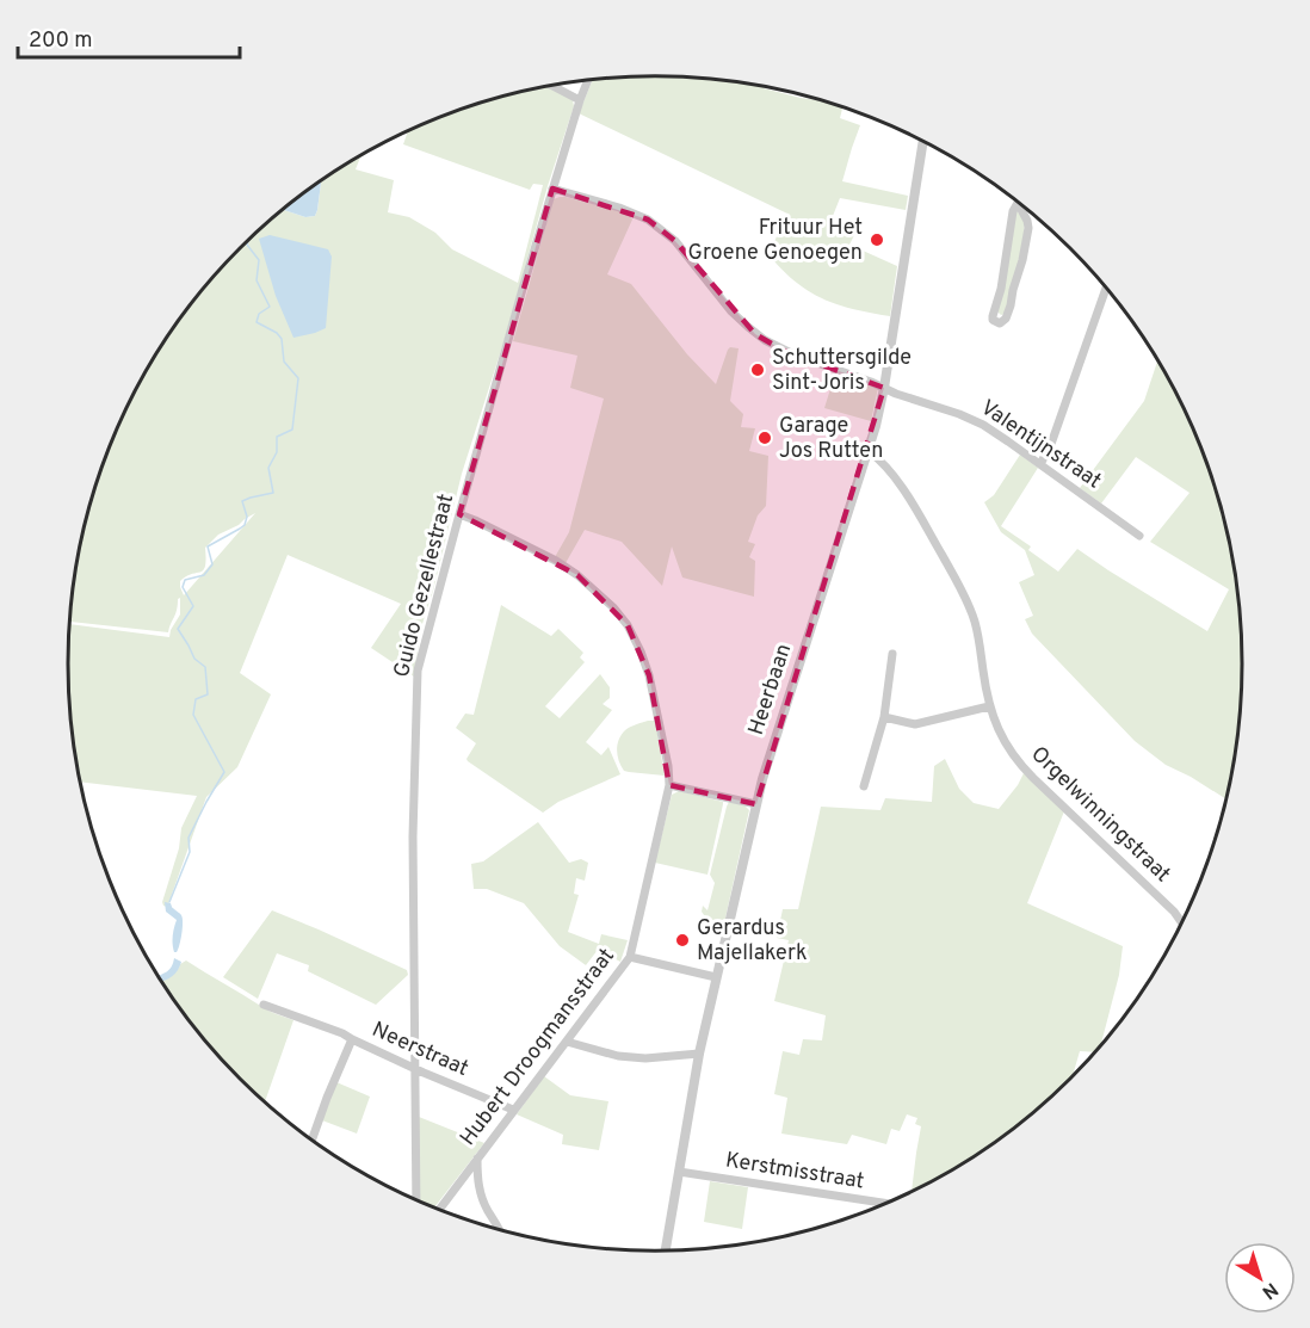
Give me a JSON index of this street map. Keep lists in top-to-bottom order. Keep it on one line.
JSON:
{"streets":{"street":["Valentijnstraat","Guido Gezellestraat","Heerbaan","Orgelwinningstraat","Hubert Droogmansstraat","Neerstraat","Kerstmisstraat"]},"crossings":[["Valentijnstraat","Guido Gezellestraat"],["Valentijnstraat","Heerbaan"],["Guido Gezellestraat","Hubert Droogmansstraat"],["Guido Gezellestraat","Neerstraat"],["Heerbaan","Orgelwinningstraat"],["Heerbaan","Kerstmisstraat"],["Hubert Droogmansstraat","Neerstraat"]],"places":["Frituur Het Groene Genoegen","Schuttersgilde Sint-Joris","Garage Jos Rutten","Gerardus Majellakerk"],"scale_bar":"200 m","north":"bottom right"}
